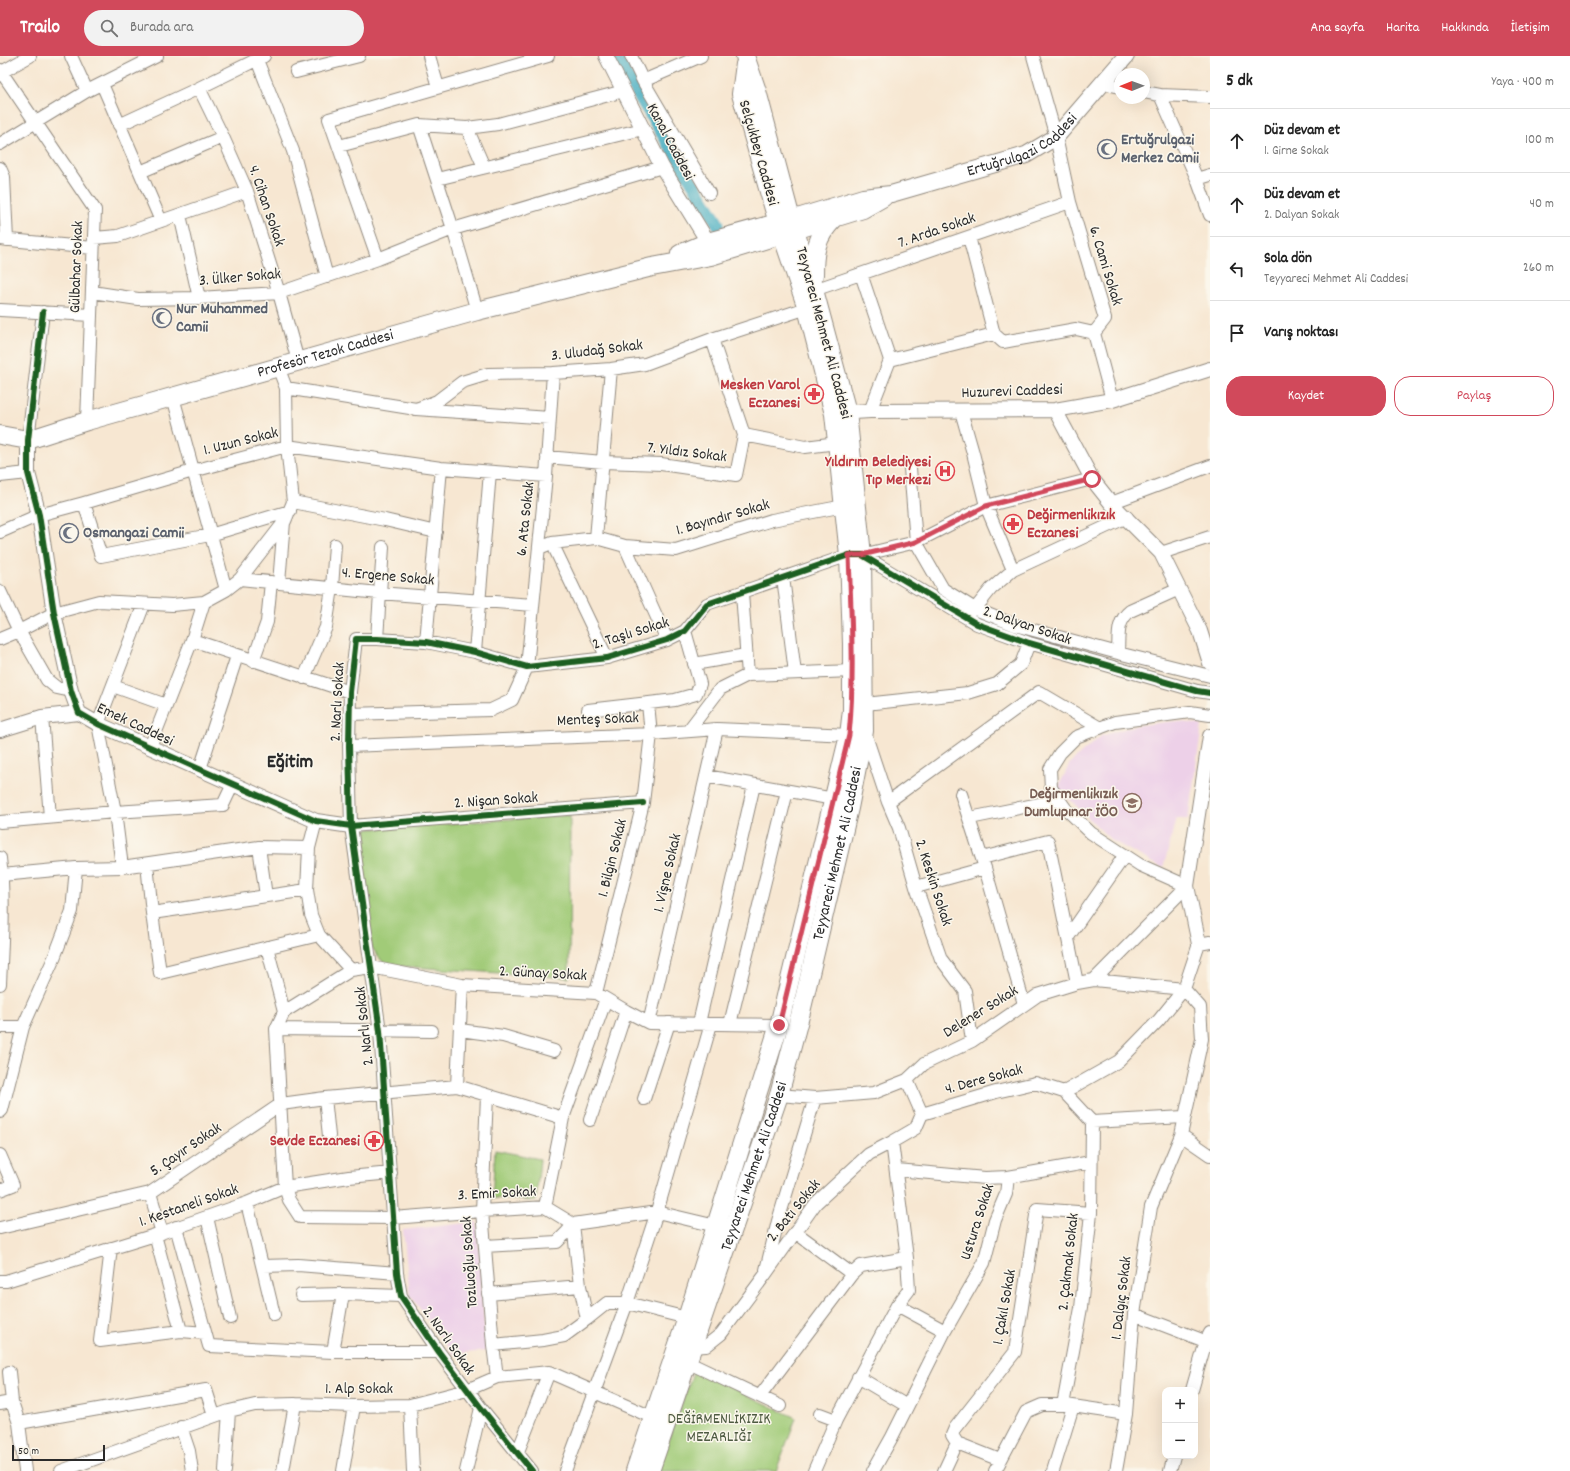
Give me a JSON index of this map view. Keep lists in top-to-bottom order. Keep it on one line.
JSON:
{"streets":{"main road":["Ertuğrulgazi Caddesi","Selçukbey Caddesi","Teyyareci Mehmet Ali Caddesi","Profesör Tezok Caddesi"],"street":["Kanal Caddesi","4. Cihan Sokak","7. Arda Sokak","6. Cami Sokak","Gülbahar Sokak","3. Ülker Sokak","3. Uludağ Sokak","Huzurevi Caddesi","1. Uzun Sokak","7. Yıldız Sokak","1. Bayındır Sokak","6. Ata Sokak","4. Ergene Sokak","2. Dalyan Sokak","2. Taşlı Sokak","2. Narlı Sokak","Menteş Sokak","Emek Caddesi","2. Nişan Sokak","1. Bilgin Sokak","1. Vişne Sokak","2. Keskin Sokak","2. Günay Sokak","Delener Sokak","4. Dere Sokak","5. Çayır Sokak","3. Emir Sokak","1. Kestaneli Sokak","2. Batı Sokak","Ustura Sokak","Tozluoğlu Sokak","2. Çakmak Sokak","1. Dalgıç Sokak","1. Çakıl Sokak","1. Alp Sokak"]},"crossings":[["Kanal Caddesi","3. Ülker Sokak"],["Ertuğrulgazi Caddesi","Selçukbey Caddesi"],["Ertuğrulgazi Caddesi","6. Cami Sokak"],["Ertuğrulgazi Caddesi","Teyyareci Mehmet Ali Caddesi"],["Selçukbey Caddesi","Teyyareci Mehmet Ali Caddesi"],["4. Cihan Sokak","3. Ülker Sokak"],["4. Cihan Sokak","Profesör Tezok Caddesi"],["7. Arda Sokak","6. Cami Sokak"],["7. Arda Sokak","Teyyareci Mehmet Ali Caddesi"],["Gülbahar Sokak","3. Ülker Sokak"],["Gülbahar Sokak","Profesör Tezok Caddesi"],["Teyyareci Mehmet Ali Caddesi","3. Uludağ Sokak"],["Teyyareci Mehmet Ali Caddesi","Huzurevi Caddesi"],["Teyyareci Mehmet Ali Caddesi","7. Yıldız Sokak"],["Teyyareci Mehmet Ali Caddesi","1. Bayındır Sokak"],["Teyyareci Mehmet Ali Caddesi","2. Dalyan Sokak"],["Teyyareci Mehmet Ali Caddesi","2. Taşlı Sokak"],["Teyyareci Mehmet Ali Caddesi","Menteş Sokak"],["Teyyareci Mehmet Ali Caddesi","2. Keskin Sokak"],["Teyyareci Mehmet Ali Caddesi","2. Günay Sokak"],["Teyyareci Mehmet Ali Caddesi","Delener Sokak"],["Teyyareci Mehmet Ali Caddesi","2. Batı Sokak"],["Teyyareci Mehmet Ali Caddesi","1. Alp Sokak"],["3. Uludağ Sokak","6. Ata Sokak"],["Profesör Tezok Caddesi","Emek Caddesi"],["1. Uzun Sokak","6. Ata Sokak"],["1. Uzun Sokak","Emek Caddesi"],["7. Yıldız Sokak","6. Ata Sokak"],["1. Bayındır Sokak","6. Ata Sokak"],["6. Ata Sokak","4. Ergene Sokak"],["6. Ata Sokak","2. Taşlı Sokak"],["6. Ata Sokak","2. Narlı Sokak"],["2. Dalyan Sokak","2. Taşlı Sokak"],["2. Taşlı Sokak","2. Narlı Sokak"],["2. Narlı Sokak","Menteş Sokak"],["2. Narlı Sokak","Emek Caddesi"],["2. Narlı Sokak","2. Nişan Sokak"],["2. Narlı Sokak","2. Günay Sokak"],["2. Narlı Sokak","5. Çayır Sokak"],["2. Narlı Sokak","3. Emir Sokak"],["2. Narlı Sokak","1. Kestaneli Sokak"],["2. Narlı Sokak","1. Alp Sokak"],["Menteş Sokak","1. Bilgin Sokak"],["Menteş Sokak","1. Vişne Sokak"],["Menteş Sokak","2. Keskin Sokak"],["Emek Caddesi","2. Nişan Sokak"],["2. Nişan Sokak","1. Bilgin Sokak"],["1. Bilgin Sokak","2. Günay Sokak"],["1. Bilgin Sokak","3. Emir Sokak"],["1. Vişne Sokak","2. Günay Sokak"],["2. Keskin Sokak","Delener Sokak"],["Delener Sokak","1. Dalgıç Sokak"],["4. Dere Sokak","2. Batı Sokak"],["4. Dere Sokak","2. Çakmak Sokak"],["3. Emir Sokak","1. Kestaneli Sokak"],["3. Emir Sokak","Tozluoğlu Sokak"],["Tozluoğlu Sokak","1. Alp Sokak"],["2. Çakmak Sokak","1. Çakıl Sokak"]],"districts":["Eğitim"],"parks":["DEĞİRMENLİKIZIK MEZARLIĞI"],"places":{"mosque":["Ertuğrulgazi Merkez Camii","Nur Muhammed Camii","Osmangazi Camii"],"pharmacy":["Mesken Varol Eczanesi","Değirmenlikızık Eczanesi","Sevde Eczanesi"],"hospital":["Yıldırım Belediyesi Tıp Merkezi"],"school or university":["Değirmenlikızık Dumlupınar İÖO"]},"scale_bar":"50 m","north":"left","page":{"header":"Trailo","search":"Burada ara","nav":["Ana sayfa","Harita","Hakkında","İletişim"],"heading":["5 dk","Yaya · 400 m"],"list":[["Düz devam et","1. Girne Sokak","100 m"],["Düz devam et","2. Dalyan Sokak","40 m"],["Sola dön","Teyyareci Mehmet Ali Caddesi","260 m"],"Varış noktası"],"buttons":["Kaydet","Paylaş"],"map_buttons":["+","−"],"scale":"50 m"}}
